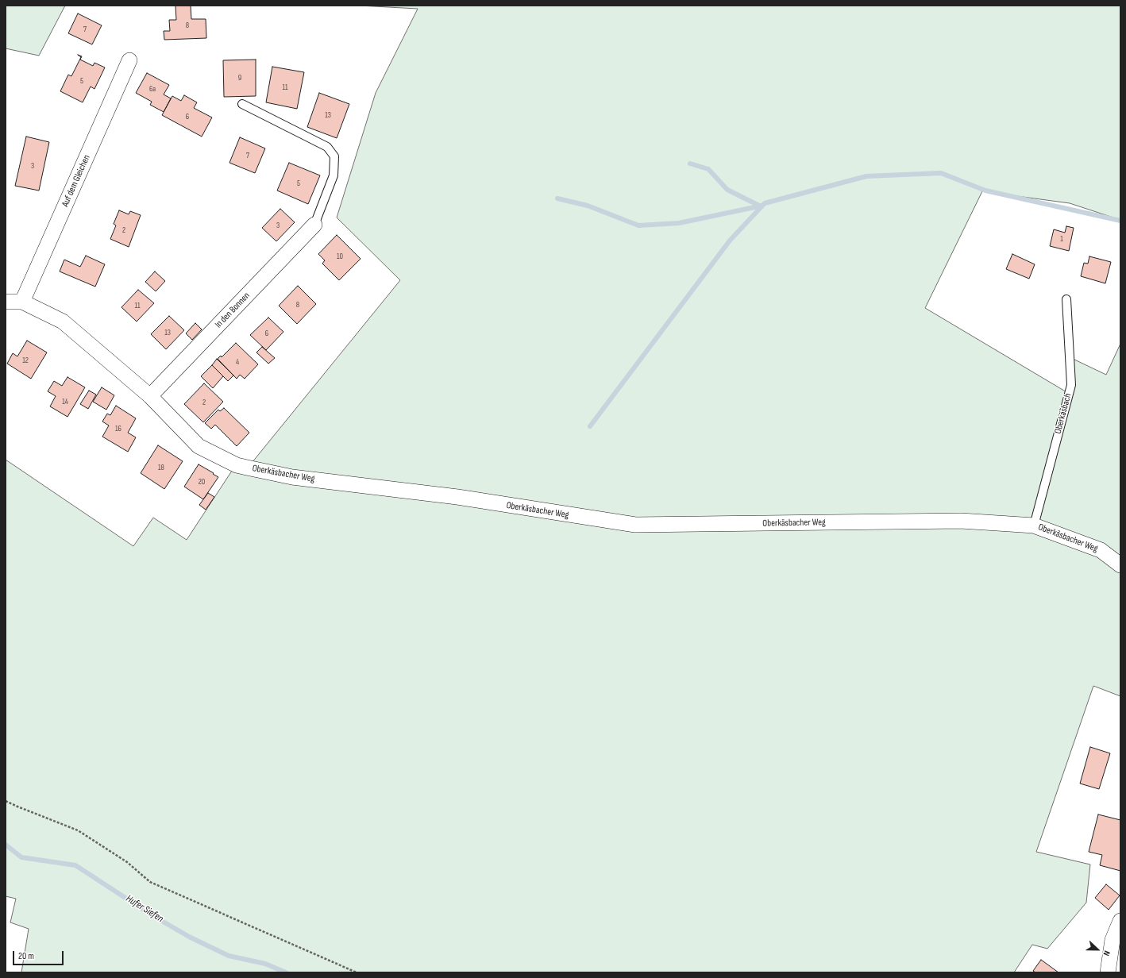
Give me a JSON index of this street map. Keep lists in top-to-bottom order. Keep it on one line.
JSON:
{"streets":{"street":["Auf dem Gleichen","In den Bonnen","Oberkäsbacher Weg"],"lane":["Oberkäsbach"]},"crossings":[["Auf dem Gleichen","Oberkäsbacher Weg"],["In den Bonnen","Oberkäsbacher Weg"],["Oberkäsbach","Oberkäsbacher Weg"]],"water":["Hufer Siefen"],"house_numbers":["8","7","9","5","11","6a","13","6","7","3","5","3","2","1","10","8","11","13","6","12","4","14","2","16","18","20"],"scale_bar":"20 m","north":"right"}
